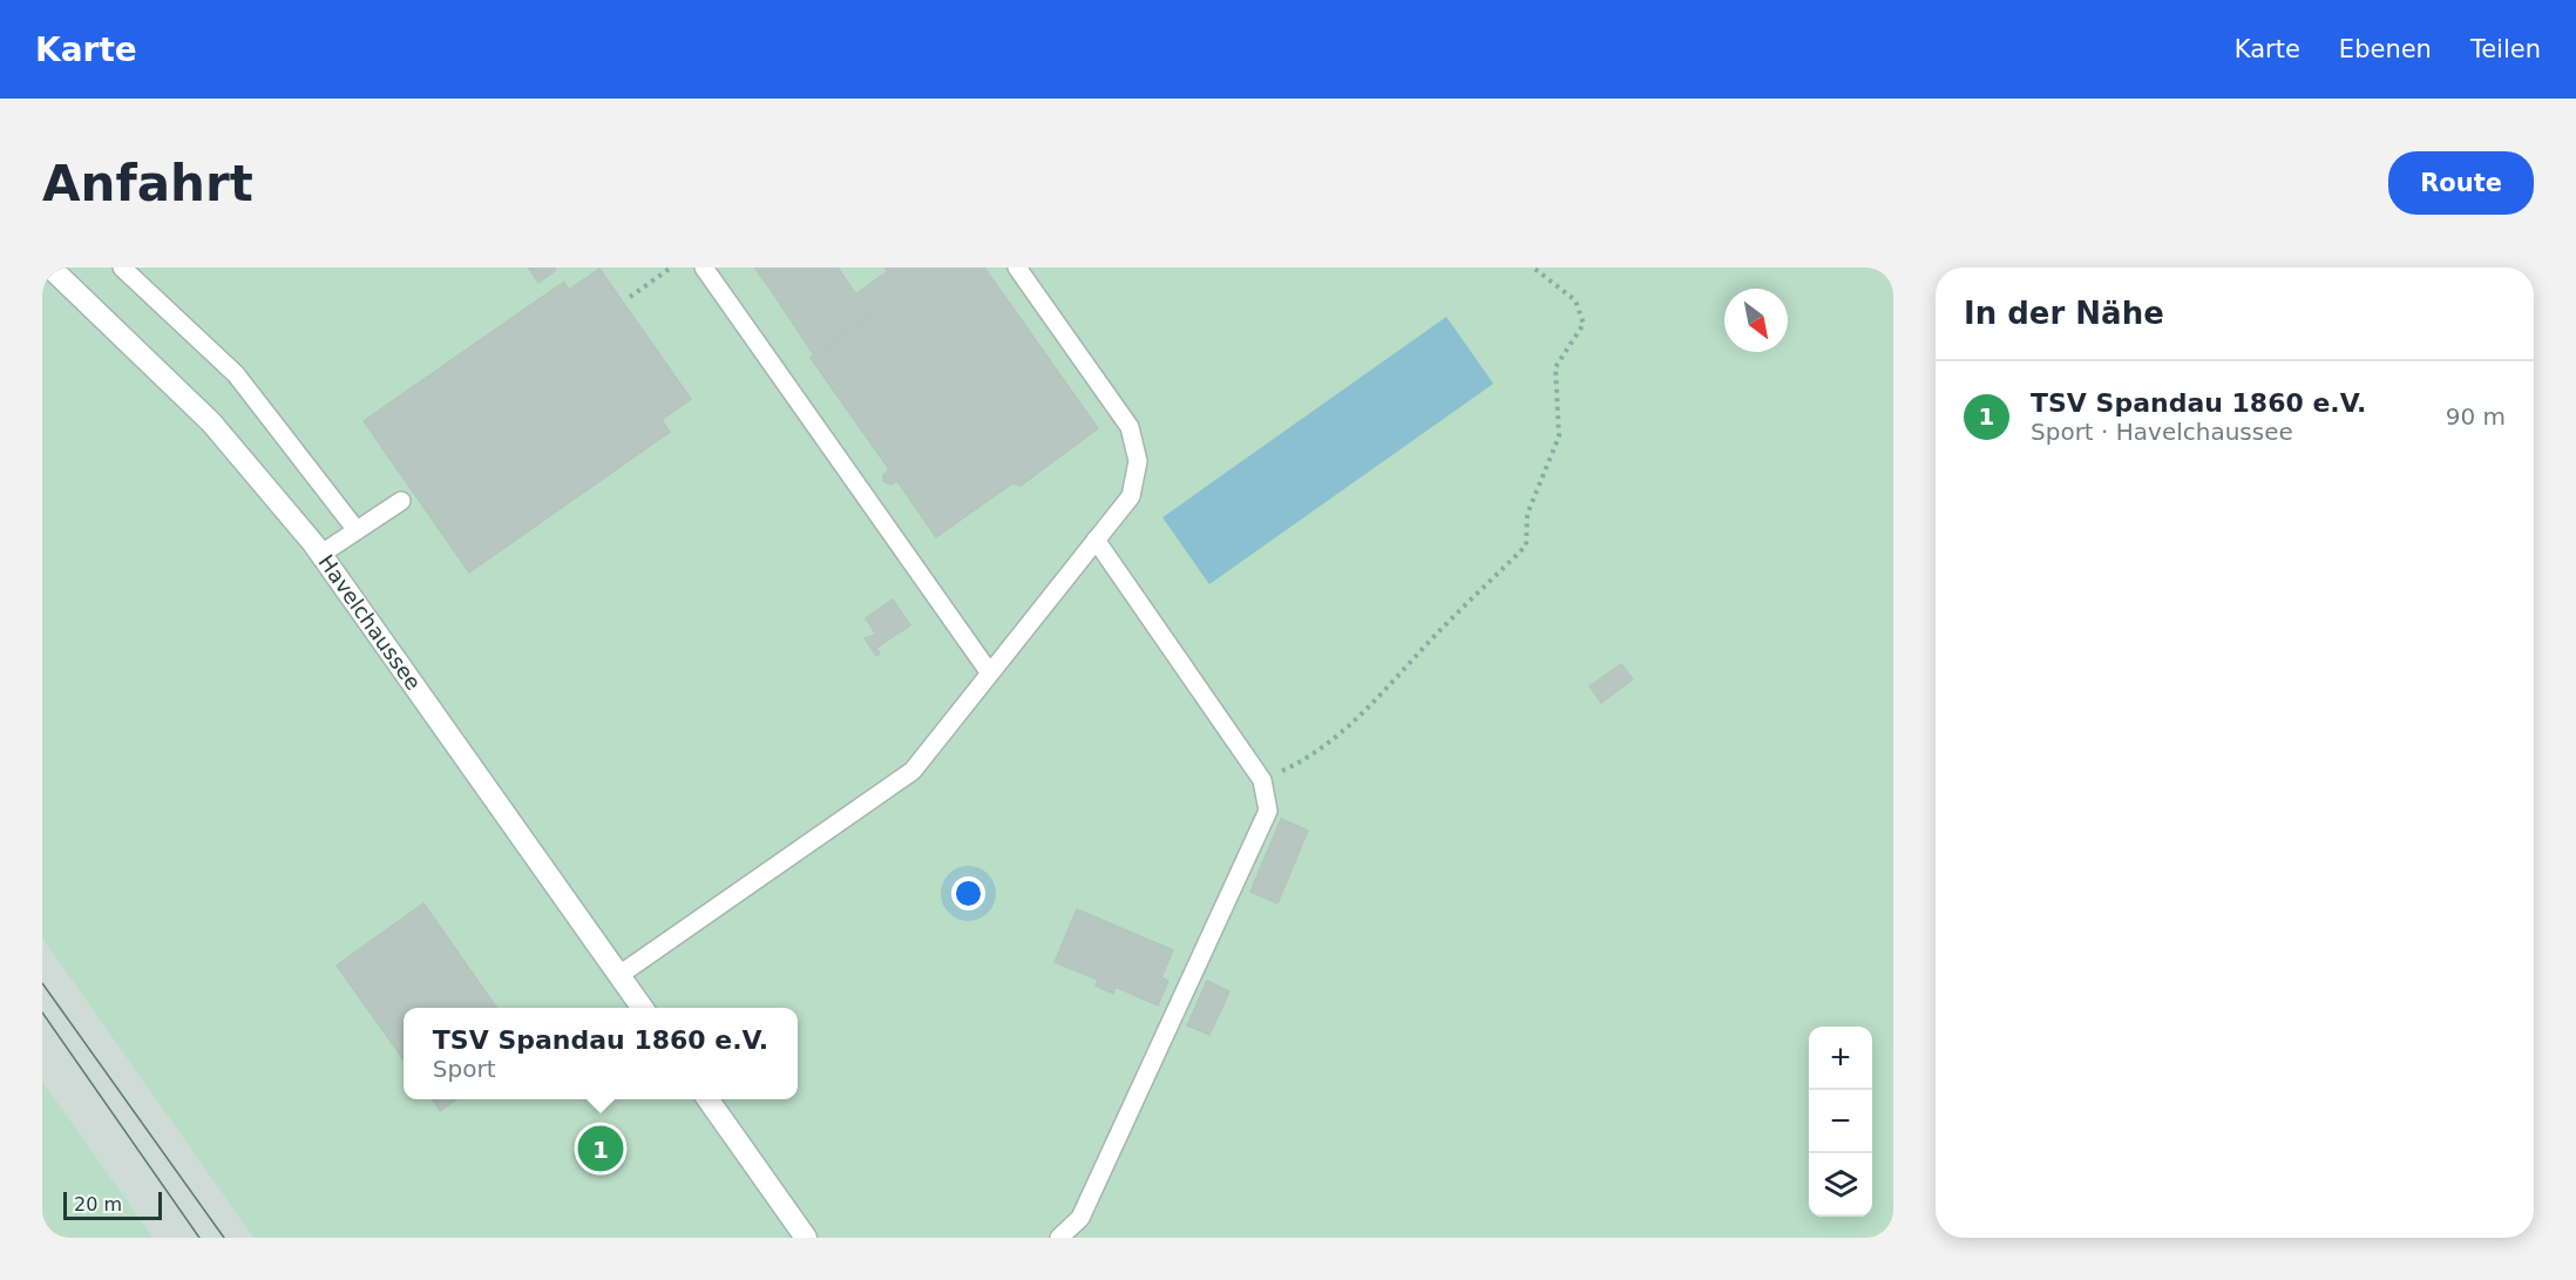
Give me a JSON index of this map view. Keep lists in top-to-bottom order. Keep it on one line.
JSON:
{"streets":{"street":["Havelchaussee"]},"scale_bar":"20 m","north":"bottom right","page":{"header":"Karte","nav":["Karte","Ebenen","Teilen"],"buttons":"Route","title":"Anfahrt","heading":"In der Nähe","list":[{"mark":"1","name":"TSV Spandau 1860 e.V.","note":"Sport · Havelchaussee","value":"90 m"}],"popup":["TSV Spandau 1860 e.V.","Sport"],"map_buttons":["+","−"],"pins":"1","scale":"20 m"}}
